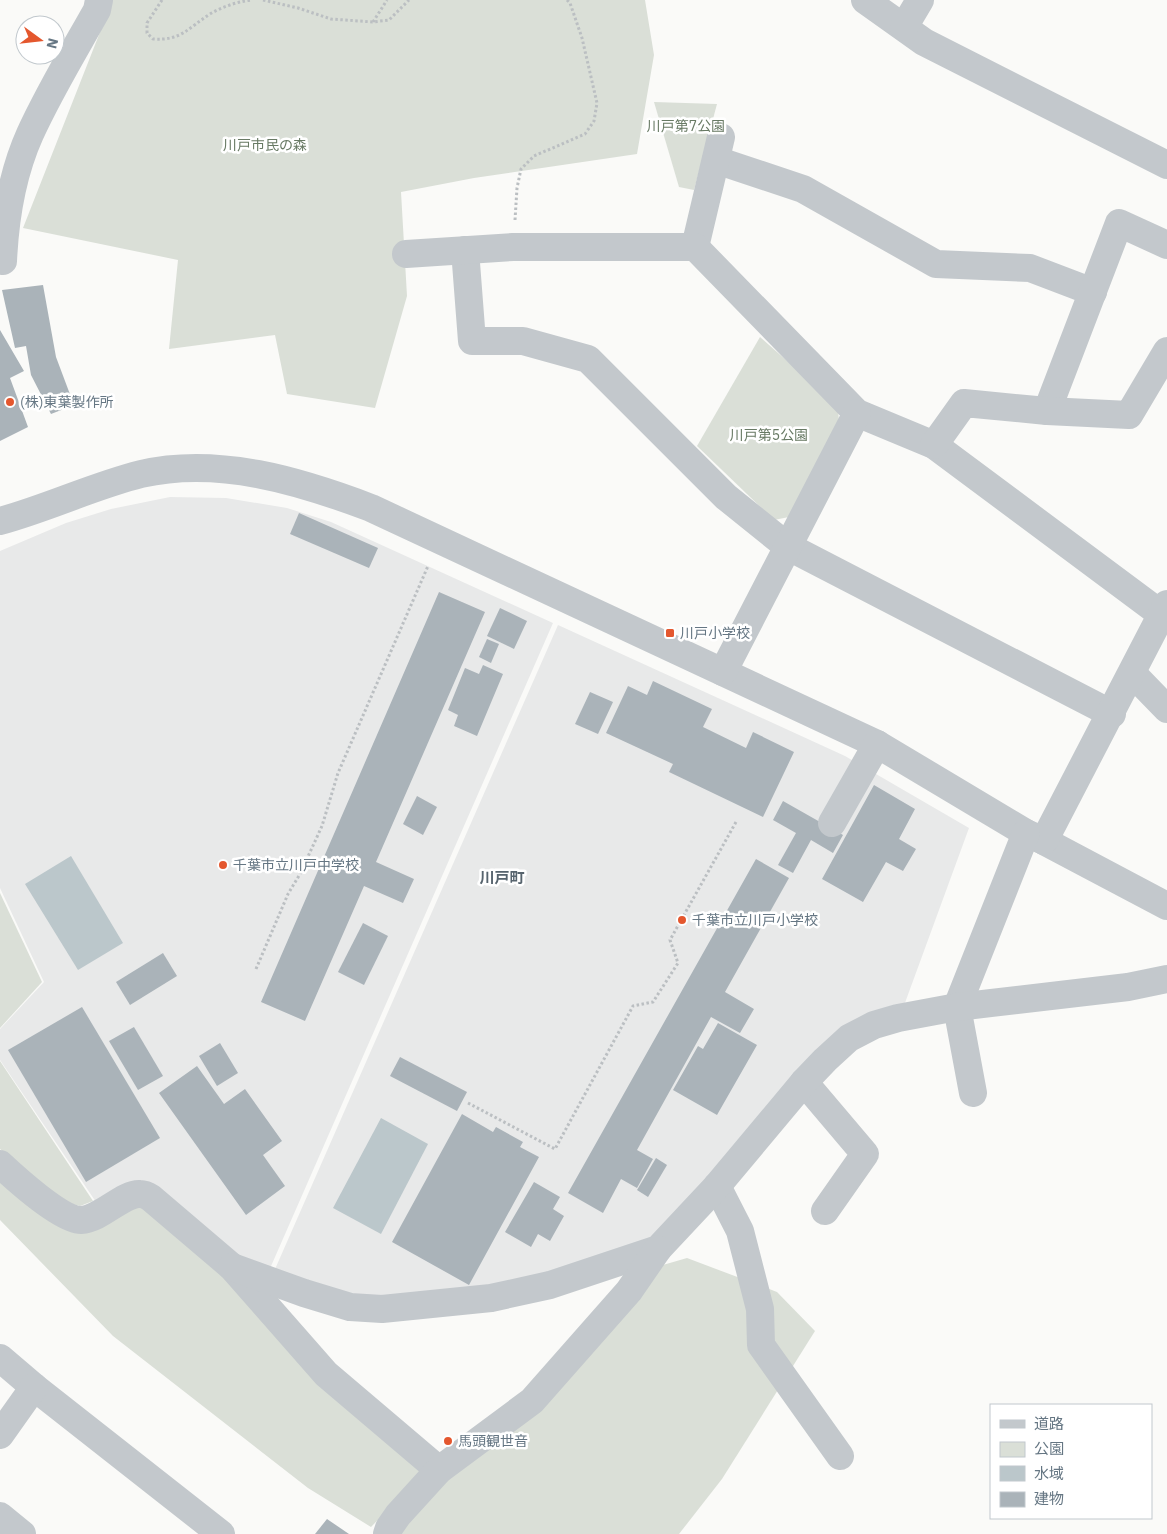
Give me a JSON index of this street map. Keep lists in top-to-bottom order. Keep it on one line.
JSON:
{"districts":["川戸町"],"parks":["川戸第7公園","川戸市民の森","川戸第5公園"],"places":{"other":["(株)東葉製作所","千葉市立川戸中学校","千葉市立川戸小学校","馬頭観世音"],"transit":["川戸小学校"]},"legend":["道路","公園","水域","建物"],"north":"right"}
